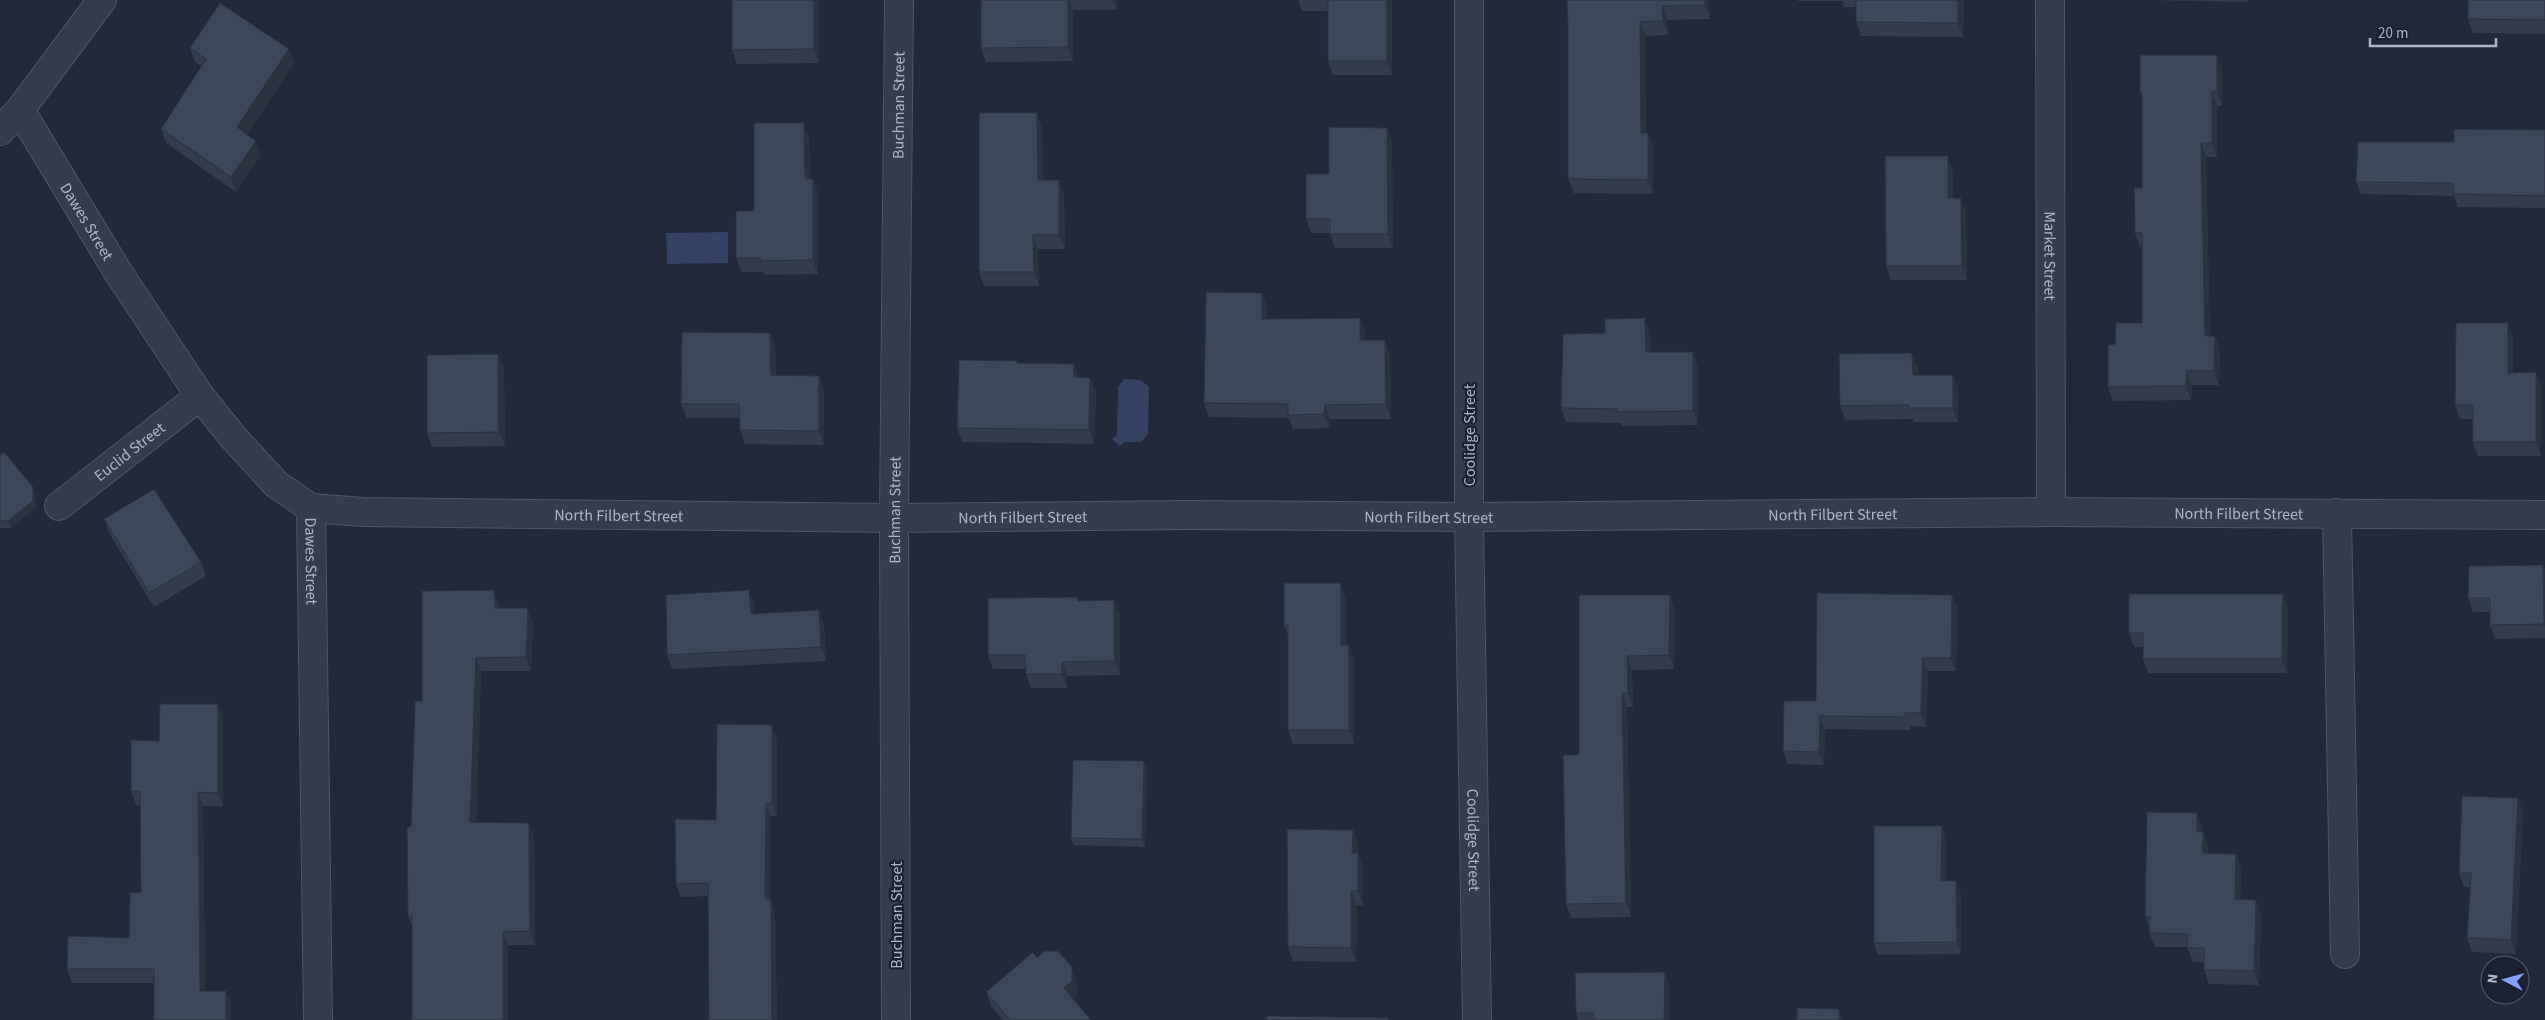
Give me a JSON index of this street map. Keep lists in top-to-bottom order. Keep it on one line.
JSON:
{"streets":{"street":["Buchman Street","Dawes Street","Market Street","Coolidge Street","Euclid Street","North Filbert Street"]},"crossings":[["Buchman Street","North Filbert Street"],["Dawes Street","Euclid Street"],["Dawes Street","North Filbert Street"],["Market Street","North Filbert Street"],["Coolidge Street","North Filbert Street"]],"scale_bar":"20 m","north":"left"}
